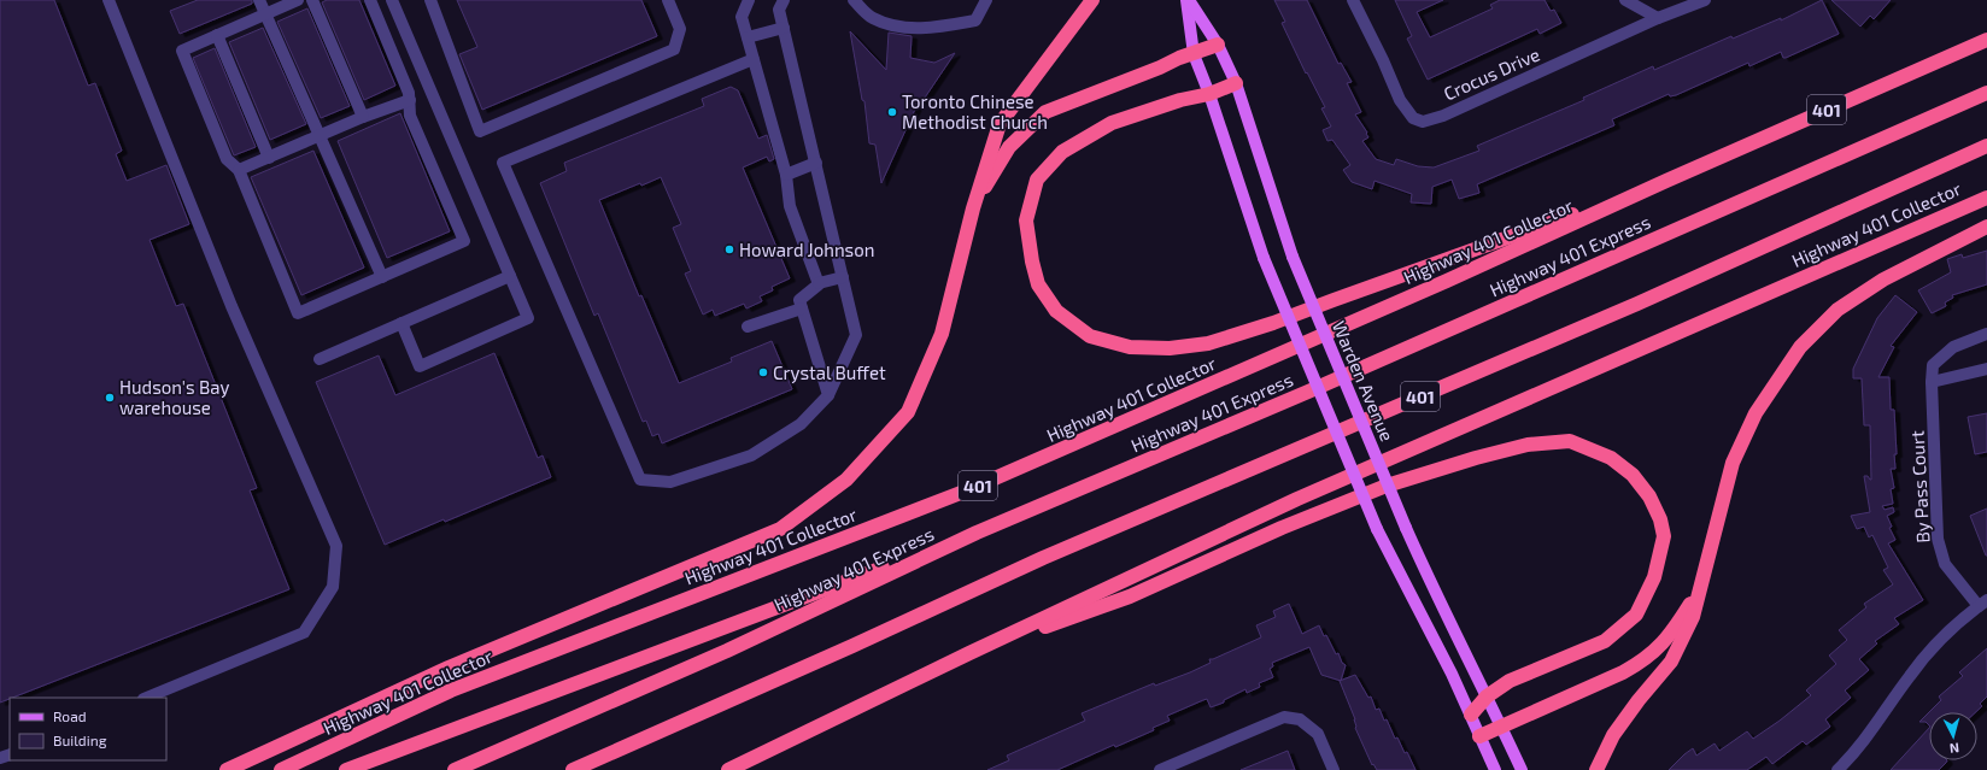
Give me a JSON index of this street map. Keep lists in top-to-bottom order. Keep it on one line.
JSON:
{"streets":{"highway":["401","Highway 401 Collector","Highway 401 Express"],"main road":["Warden Avenue"],"street":["Crocus Drive","By Pass Court"]},"places":["Toronto Chinese Methodist Church","Howard Johnson","Crystal Buffet","Hudson's Bay warehouse"],"legend":["Road","Building"],"north":"bottom"}
